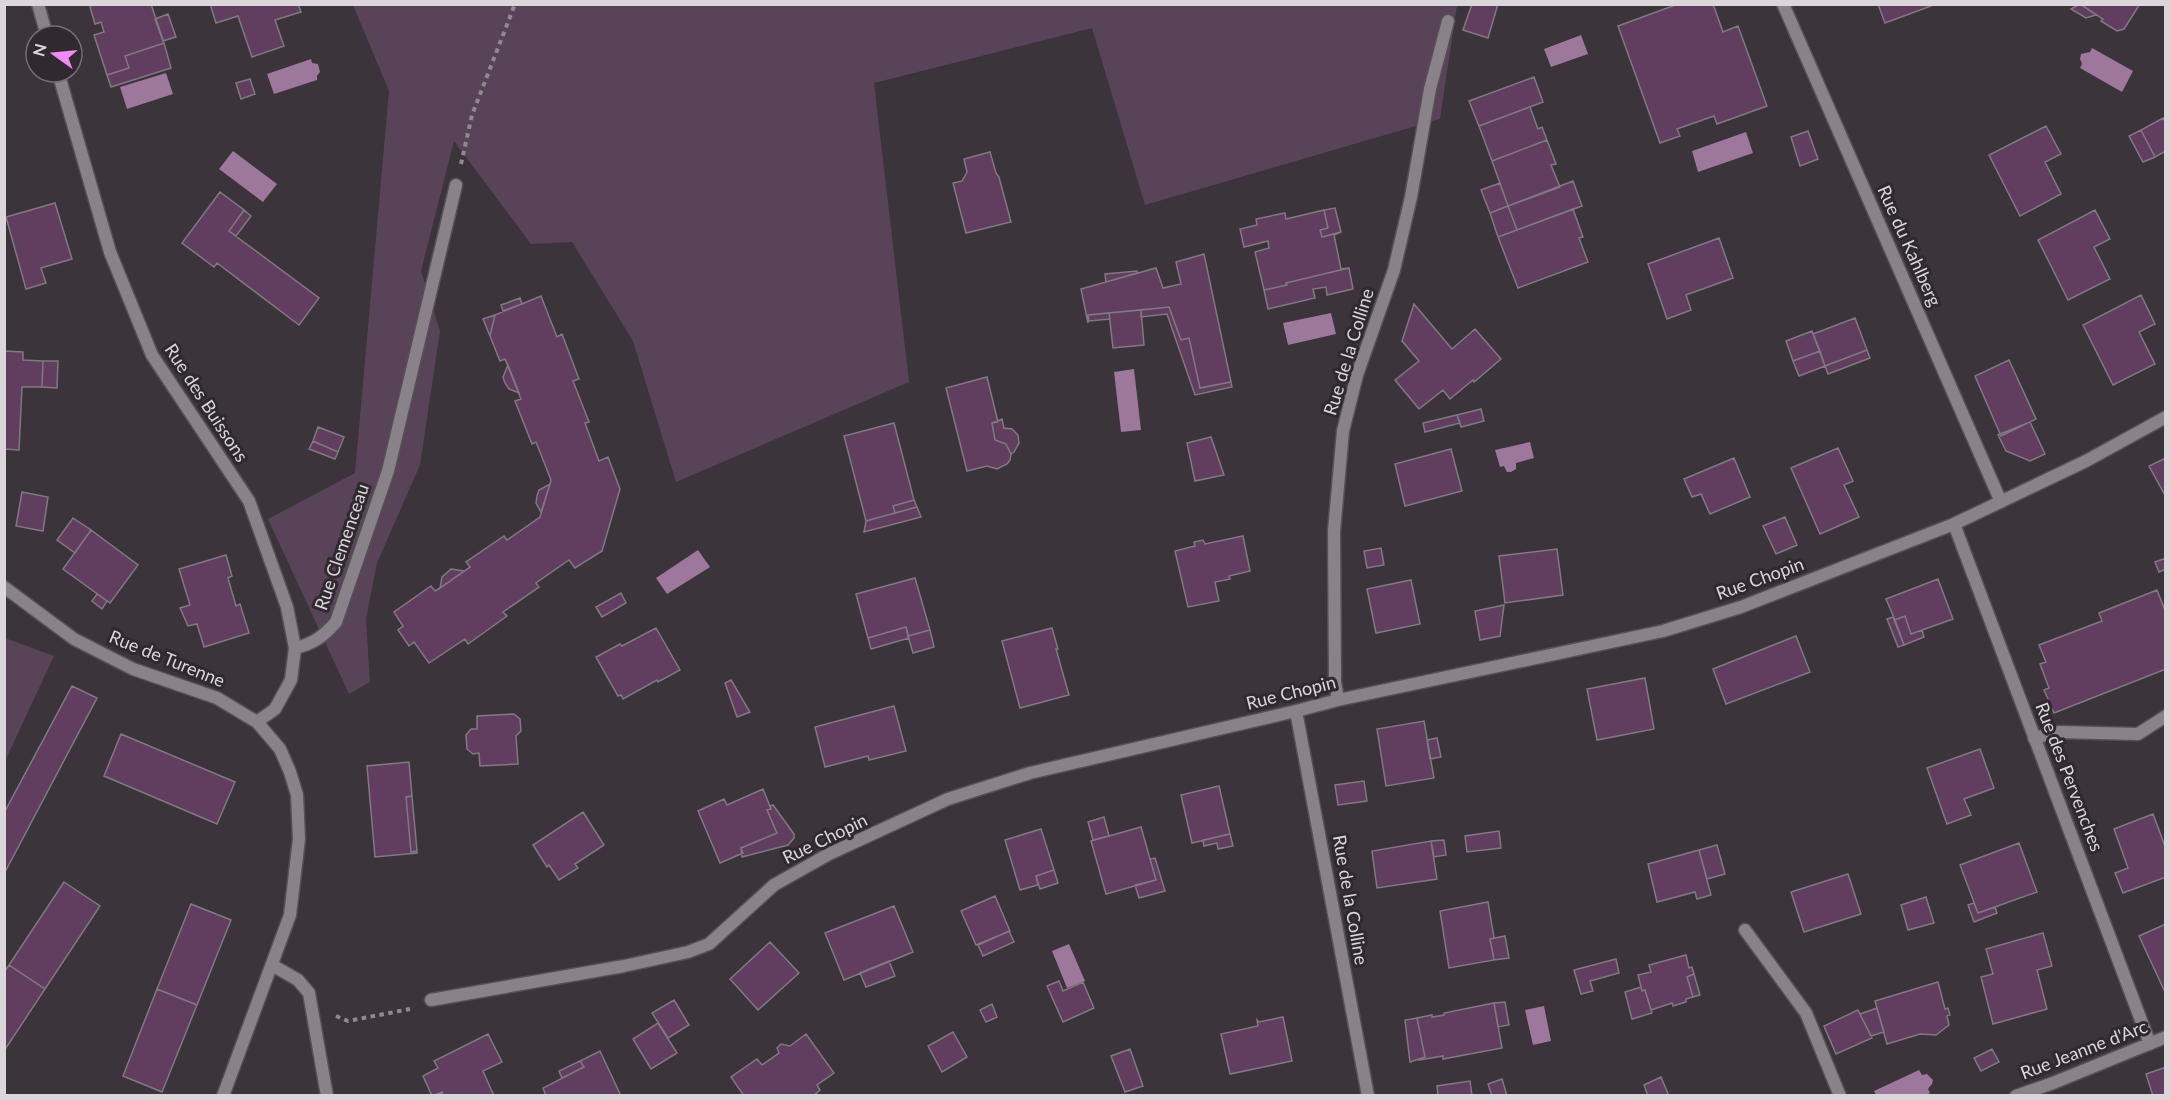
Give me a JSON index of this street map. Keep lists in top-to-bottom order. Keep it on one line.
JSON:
{"streets":{"street":["Rue du Kahlberg","Rue de la Colline","Rue des Buissons","Rue Clemenceau","Rue Chopin","Rue de Turenne","Rue des Pervenches","Rue Jeanne d'Arc"]},"crossings":[["Rue du Kahlberg","Rue Chopin"],["Rue de la Colline","Rue Chopin"],["Rue des Buissons","Rue Clemenceau"],["Rue Chopin","Rue des Pervenches"],["Rue des Pervenches","Rue Jeanne d'Arc"]],"north":"left"}
